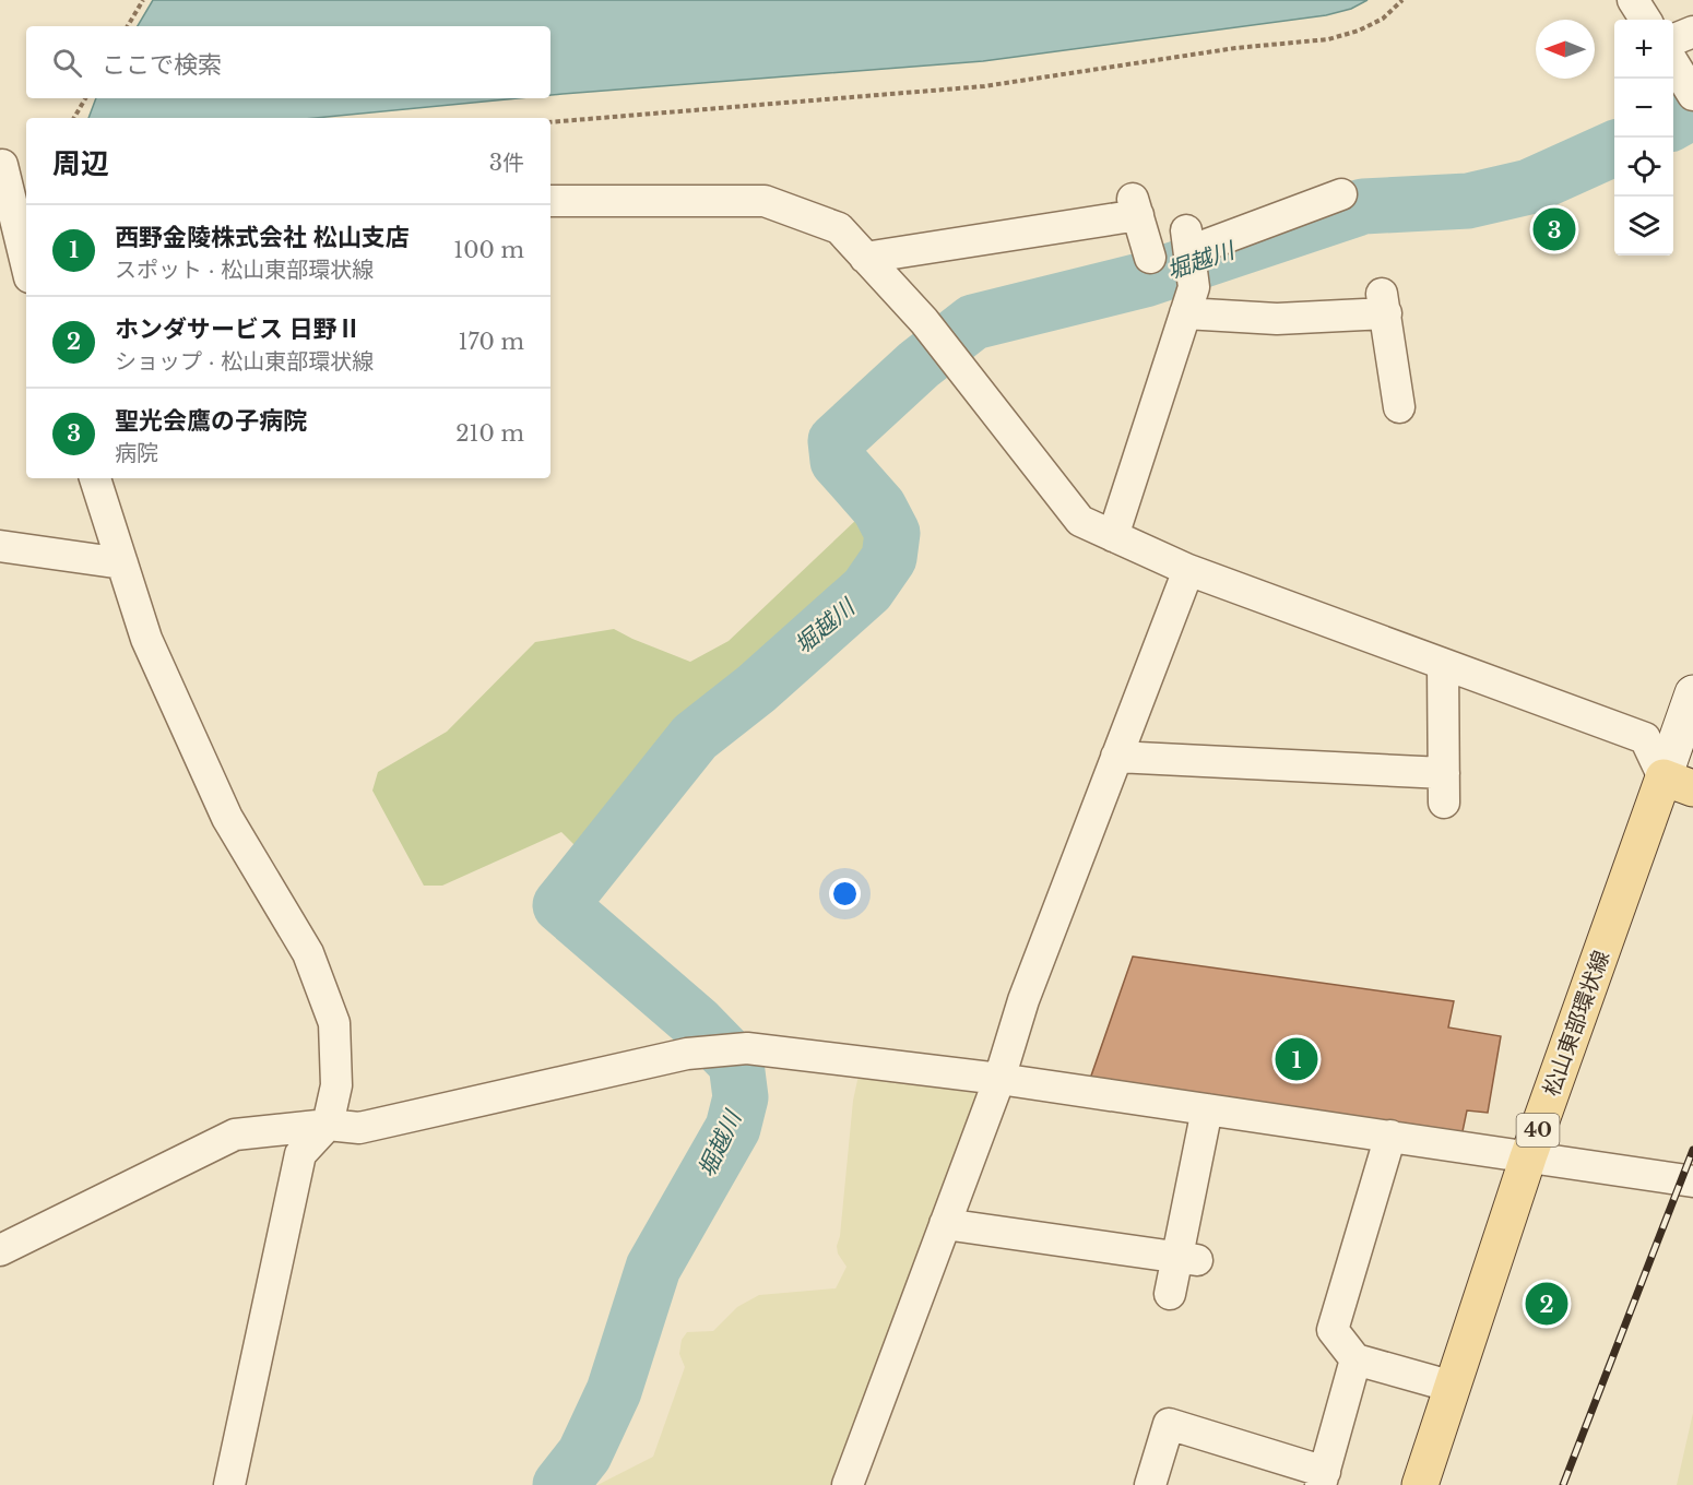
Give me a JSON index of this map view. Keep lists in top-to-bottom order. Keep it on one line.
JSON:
{"streets":{"main road":["松山東部環状線","40"]},"water":["堀越川"],"north":"left","page":{"map_buttons":["+","−"],"search":"ここで検索","heading":["周辺","3件"],"list":[{"mark":"1","name":"西野金陵株式会社 松山支店","note":"スポット · 松山東部環状線","value":"100 m"},{"mark":"2","name":"ホンダサービス 日野Ⅱ","note":"ショップ · 松山東部環状線","value":"170 m"},{"mark":"3","name":"聖光会鷹の子病院","note":"病院","value":"210 m"}],"pins":["3","1","2"]}}
